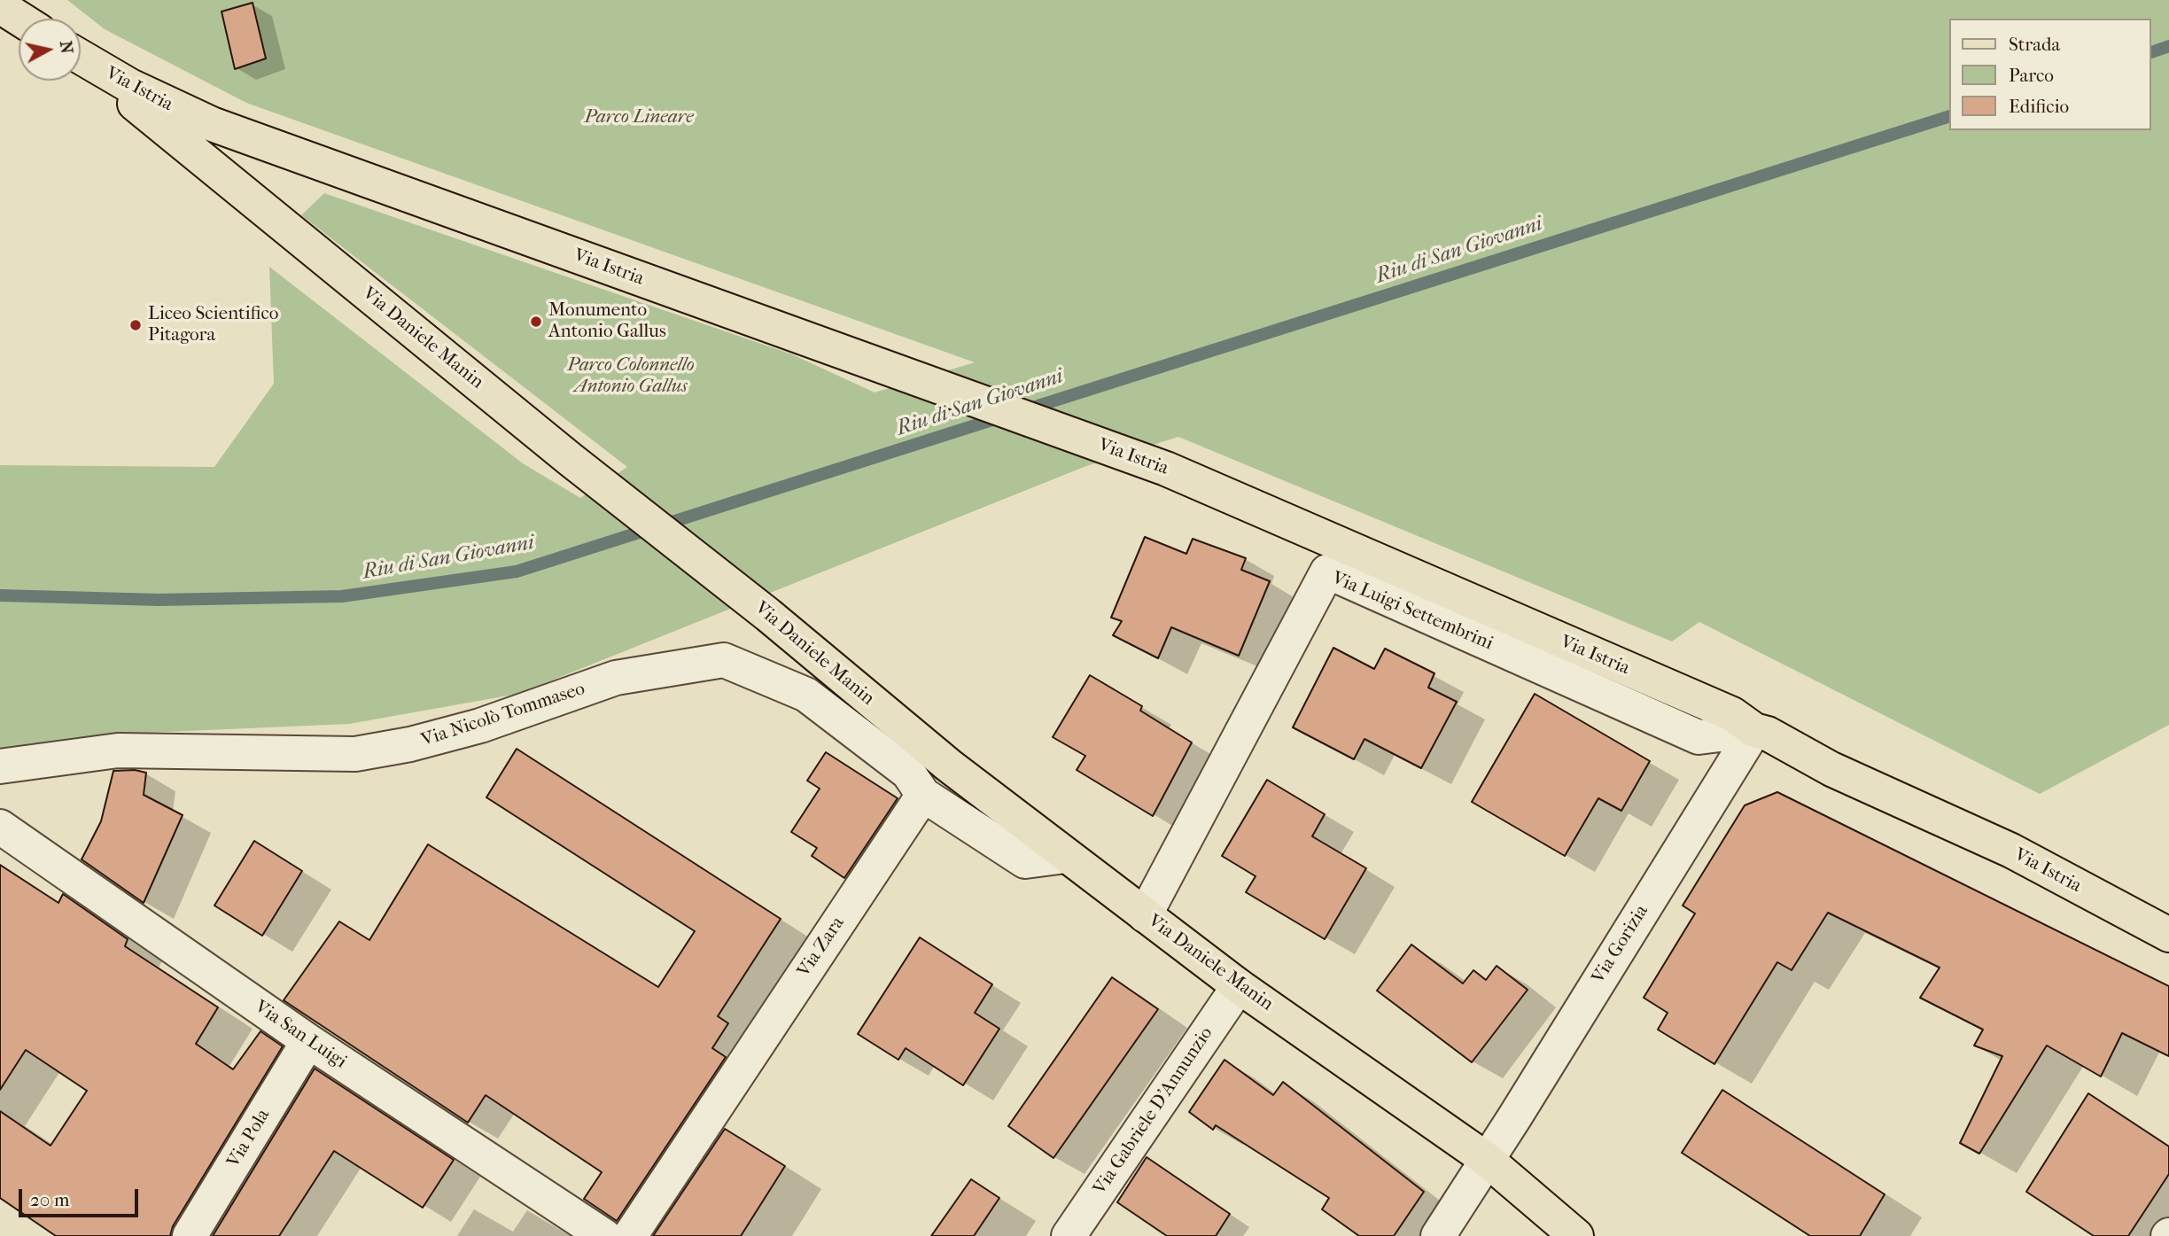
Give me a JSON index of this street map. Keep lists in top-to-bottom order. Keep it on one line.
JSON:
{"streets":{"main road":["Via Istria","Via Daniele Manin"],"street":["Via Luigi Settembrini","Via Nicolò Tommaseo","Via Gorizia","Via Zara","Via San Luigi","Via Gabriele D'Annunzio","Via Pola"]},"crossings":[["Via Istria","Via Luigi Settembrini"],["Via Istria","Via Gorizia"],["Via Daniele Manin","Via Luigi Settembrini"],["Via Daniele Manin","Via Gorizia"],["Via Daniele Manin","Via Gabriele D'Annunzio"],["Via Luigi Settembrini","Via Gorizia"],["Via Nicolò Tommaseo","Via Zara"],["Via San Luigi","Via Pola"]],"water":["Riu di San Giovanni"],"parks":["Parco Lineare","Parco Colonnello Antonio Gallus"],"places":["Monumento Antonio Gallus","Liceo Scientifico Pitagora"],"legend":["Strada","Parco","Edificio"],"scale_bar":"20 m","north":"right"}
